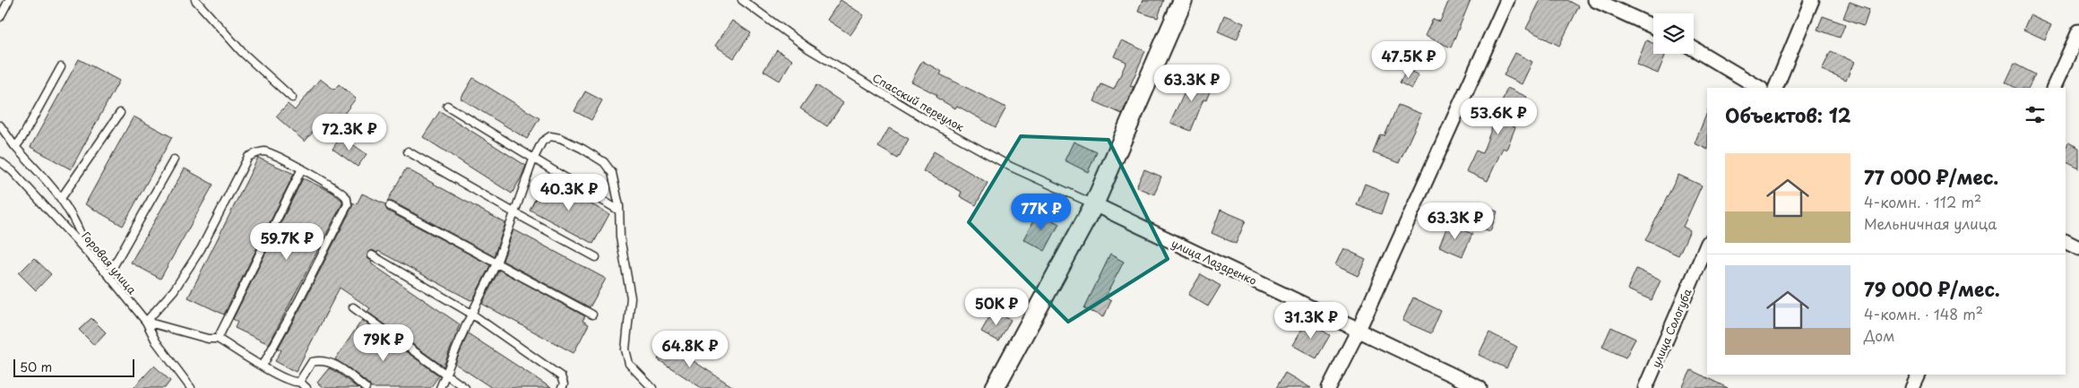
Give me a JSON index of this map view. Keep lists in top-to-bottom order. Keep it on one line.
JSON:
{"streets":{"street":["улица Лазаренко","улица Сологуба"],"lane":["Спасский переулок","Горовая улица"]},"crossings":[["Спасский переулок","улица Лазаренко"]],"scale_bar":"50 m","page":{"price":["47.5K ₽","63.3K ₽","53.6K ₽","72.3K ₽","40.3K ₽","77K ₽","63.3K ₽","59.7K ₽","50K ₽","31.3K ₽","79K ₽","64.8K ₽"],"heading":"Объектов: 12","list":[{"name":"77 000 ₽/мес.","note":"4-комн. · 112 m² · Мельничная улица"},{"name":"79 000 ₽/мес.","note":"4-комн. · 148 m² · Дом"}],"scale":"50 m"}}
